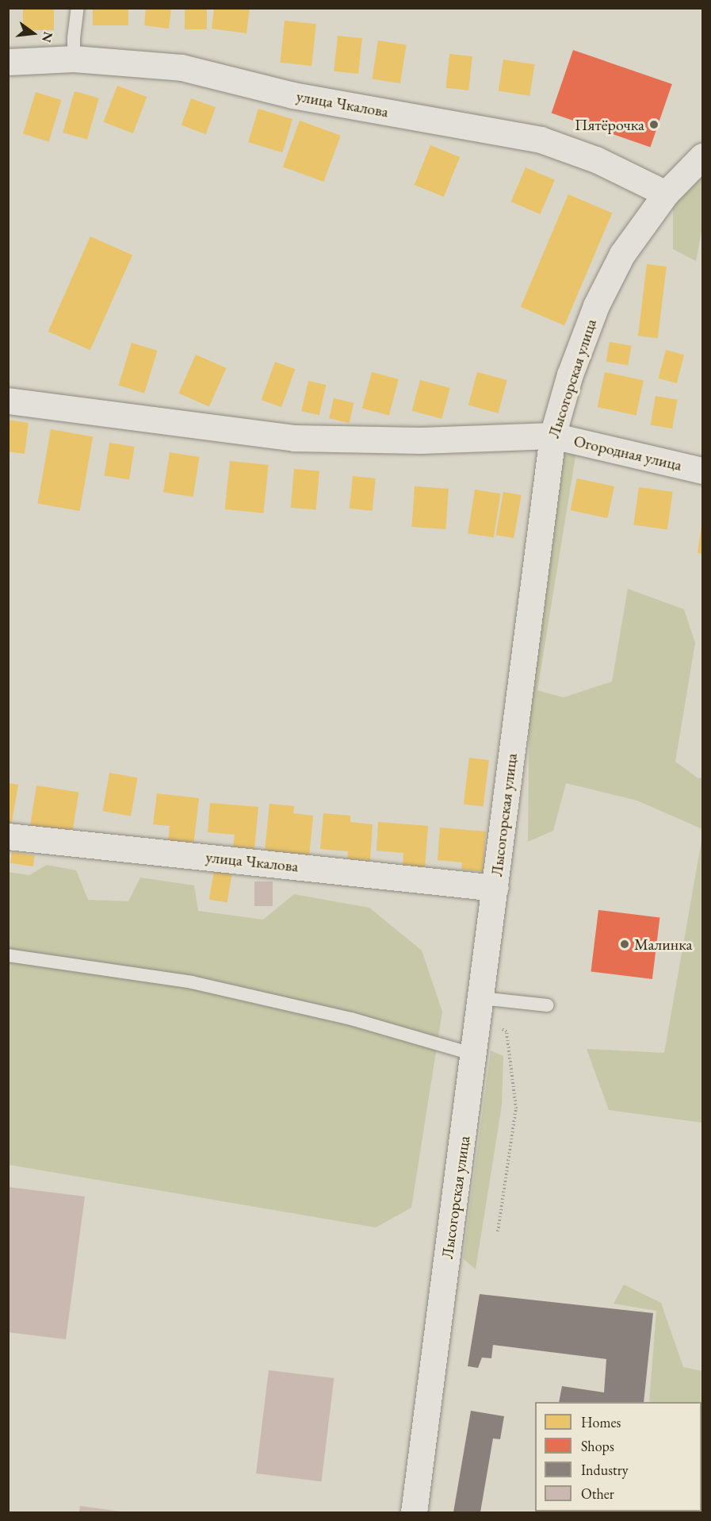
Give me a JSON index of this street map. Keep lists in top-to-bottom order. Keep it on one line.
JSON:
{"streets":{"street":["улица Чкалова","Лысогорская улица","Огородная улица"]},"crossings":[["улица Чкалова","Лысогорская улица"],["Лысогорская улица","Огородная улица"]],"places":["Пятёрочка","Малинка"],"legend":["Homes","Shops","Industry","Other"],"north":"right"}
